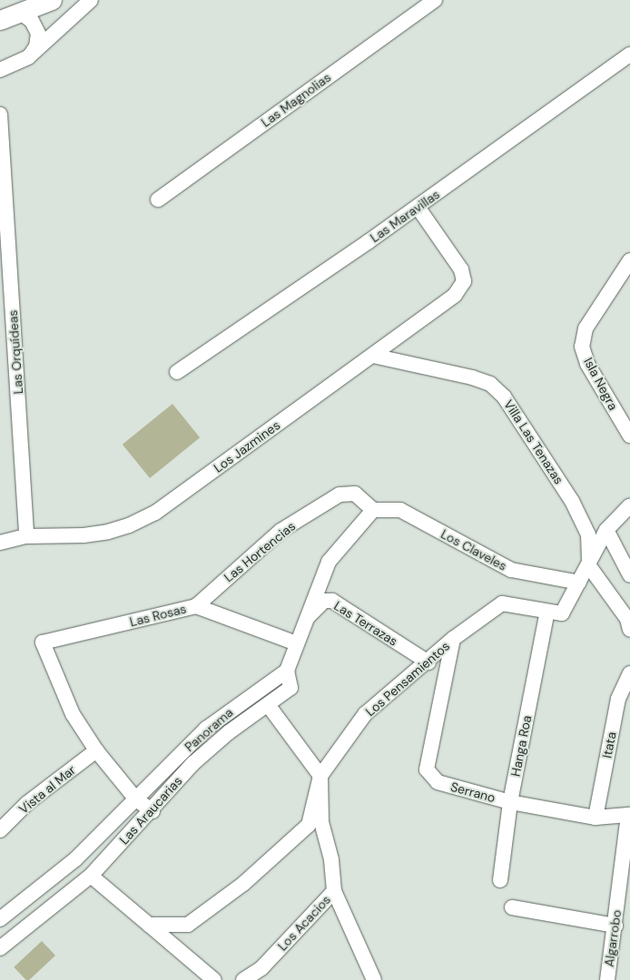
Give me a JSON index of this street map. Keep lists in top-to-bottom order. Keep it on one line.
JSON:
{"streets":{"street":["Las Magnolias","Las Maravillas","Las Orquídeas","Isla Negra","Villa Las Tenazas","Los Jazmines","Los Claveles","Las Hortencias","Las Rosas","Las Terrazas","Los Pensamientos","Panorama","Itata","Hanga Roa","Vista al Mar","Serrano","Las Araucarias","Los Acacios","Algarrobo"]},"crossings":[["Las Maravillas","Los Jazmines"],["Las Orquídeas","Los Jazmines"],["Villa Las Tenazas","Los Jazmines"],["Villa Las Tenazas","Los Pensamientos"],["Los Claveles","Las Hortencias"],["Los Claveles","Los Pensamientos"],["Las Hortencias","Las Rosas"],["Las Rosas","Vista al Mar"],["Las Terrazas","Los Pensamientos"],["Los Pensamientos","Hanga Roa"],["Los Pensamientos","Serrano"],["Los Pensamientos","Los Acacios"],["Panorama","Las Araucarias"],["Itata","Serrano"],["Hanga Roa","Serrano"],["Serrano","Algarrobo"]]}
